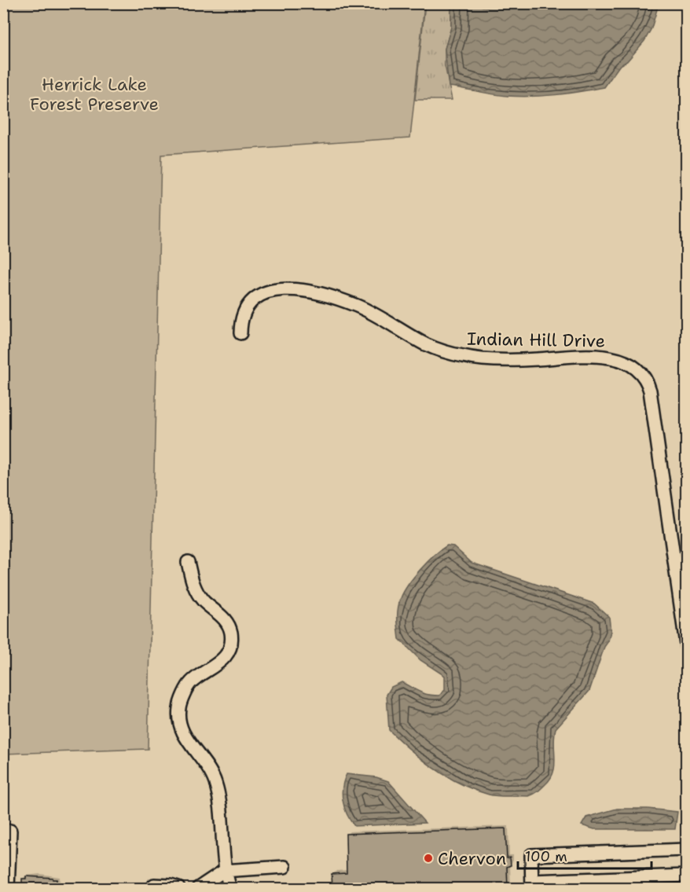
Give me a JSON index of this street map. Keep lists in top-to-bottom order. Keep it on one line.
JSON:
{"streets":{"street":["Indian Hill Drive"]},"parks":["Herrick Lake Forest Preserve"],"places":["Chervon"],"scale_bar":"100 m"}
